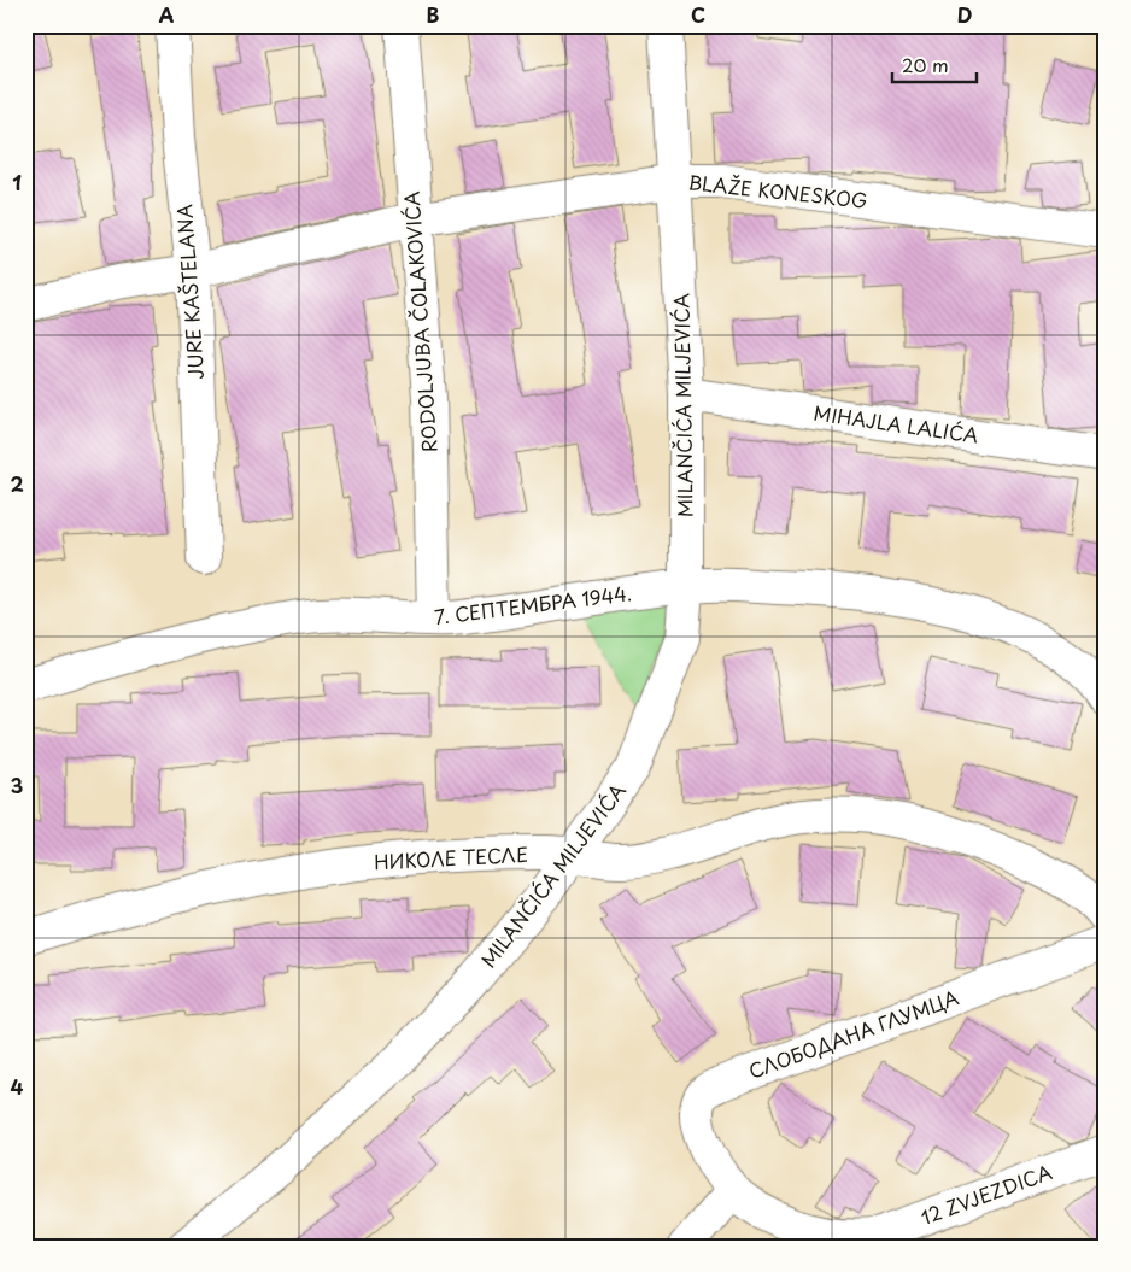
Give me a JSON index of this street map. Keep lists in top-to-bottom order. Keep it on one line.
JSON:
{"streets":{"street":["BLAŽE KONESKOG","JURE KAŠTELANA","RODOLJUBA ČOLAKOVIĆA","MILANČIĆA MILJEVIĆA","MIHAJLA LALIĆA","7. СЕПТЕМБРА 1944.","НИКОЛЕ ТЕСЛЕ","СЛОБОДАНА ГЛУМЦА","12 ZVJEZDICA"]},"crossings":[["BLAŽE KONESKOG","JURE KAŠTELANA"],["BLAŽE KONESKOG","RODOLJUBA ČOLAKOVIĆA"],["BLAŽE KONESKOG","MILANČIĆA MILJEVIĆA"],["RODOLJUBA ČOLAKOVIĆA","7. СЕПТЕМБРА 1944."],["MILANČIĆA MILJEVIĆA","MIHAJLA LALIĆA"],["MILANČIĆA MILJEVIĆA","7. СЕПТЕМБРА 1944."],["MILANČIĆA MILJEVIĆA","НИКОЛЕ ТЕСЛЕ"],["СЛОБОДАНА ГЛУМЦА","12 ZVJEZDICA"]],"scale_bar":"20 m","grid":{"columns":["A","B","C","D"],"rows":["1","2","3","4"]}}
